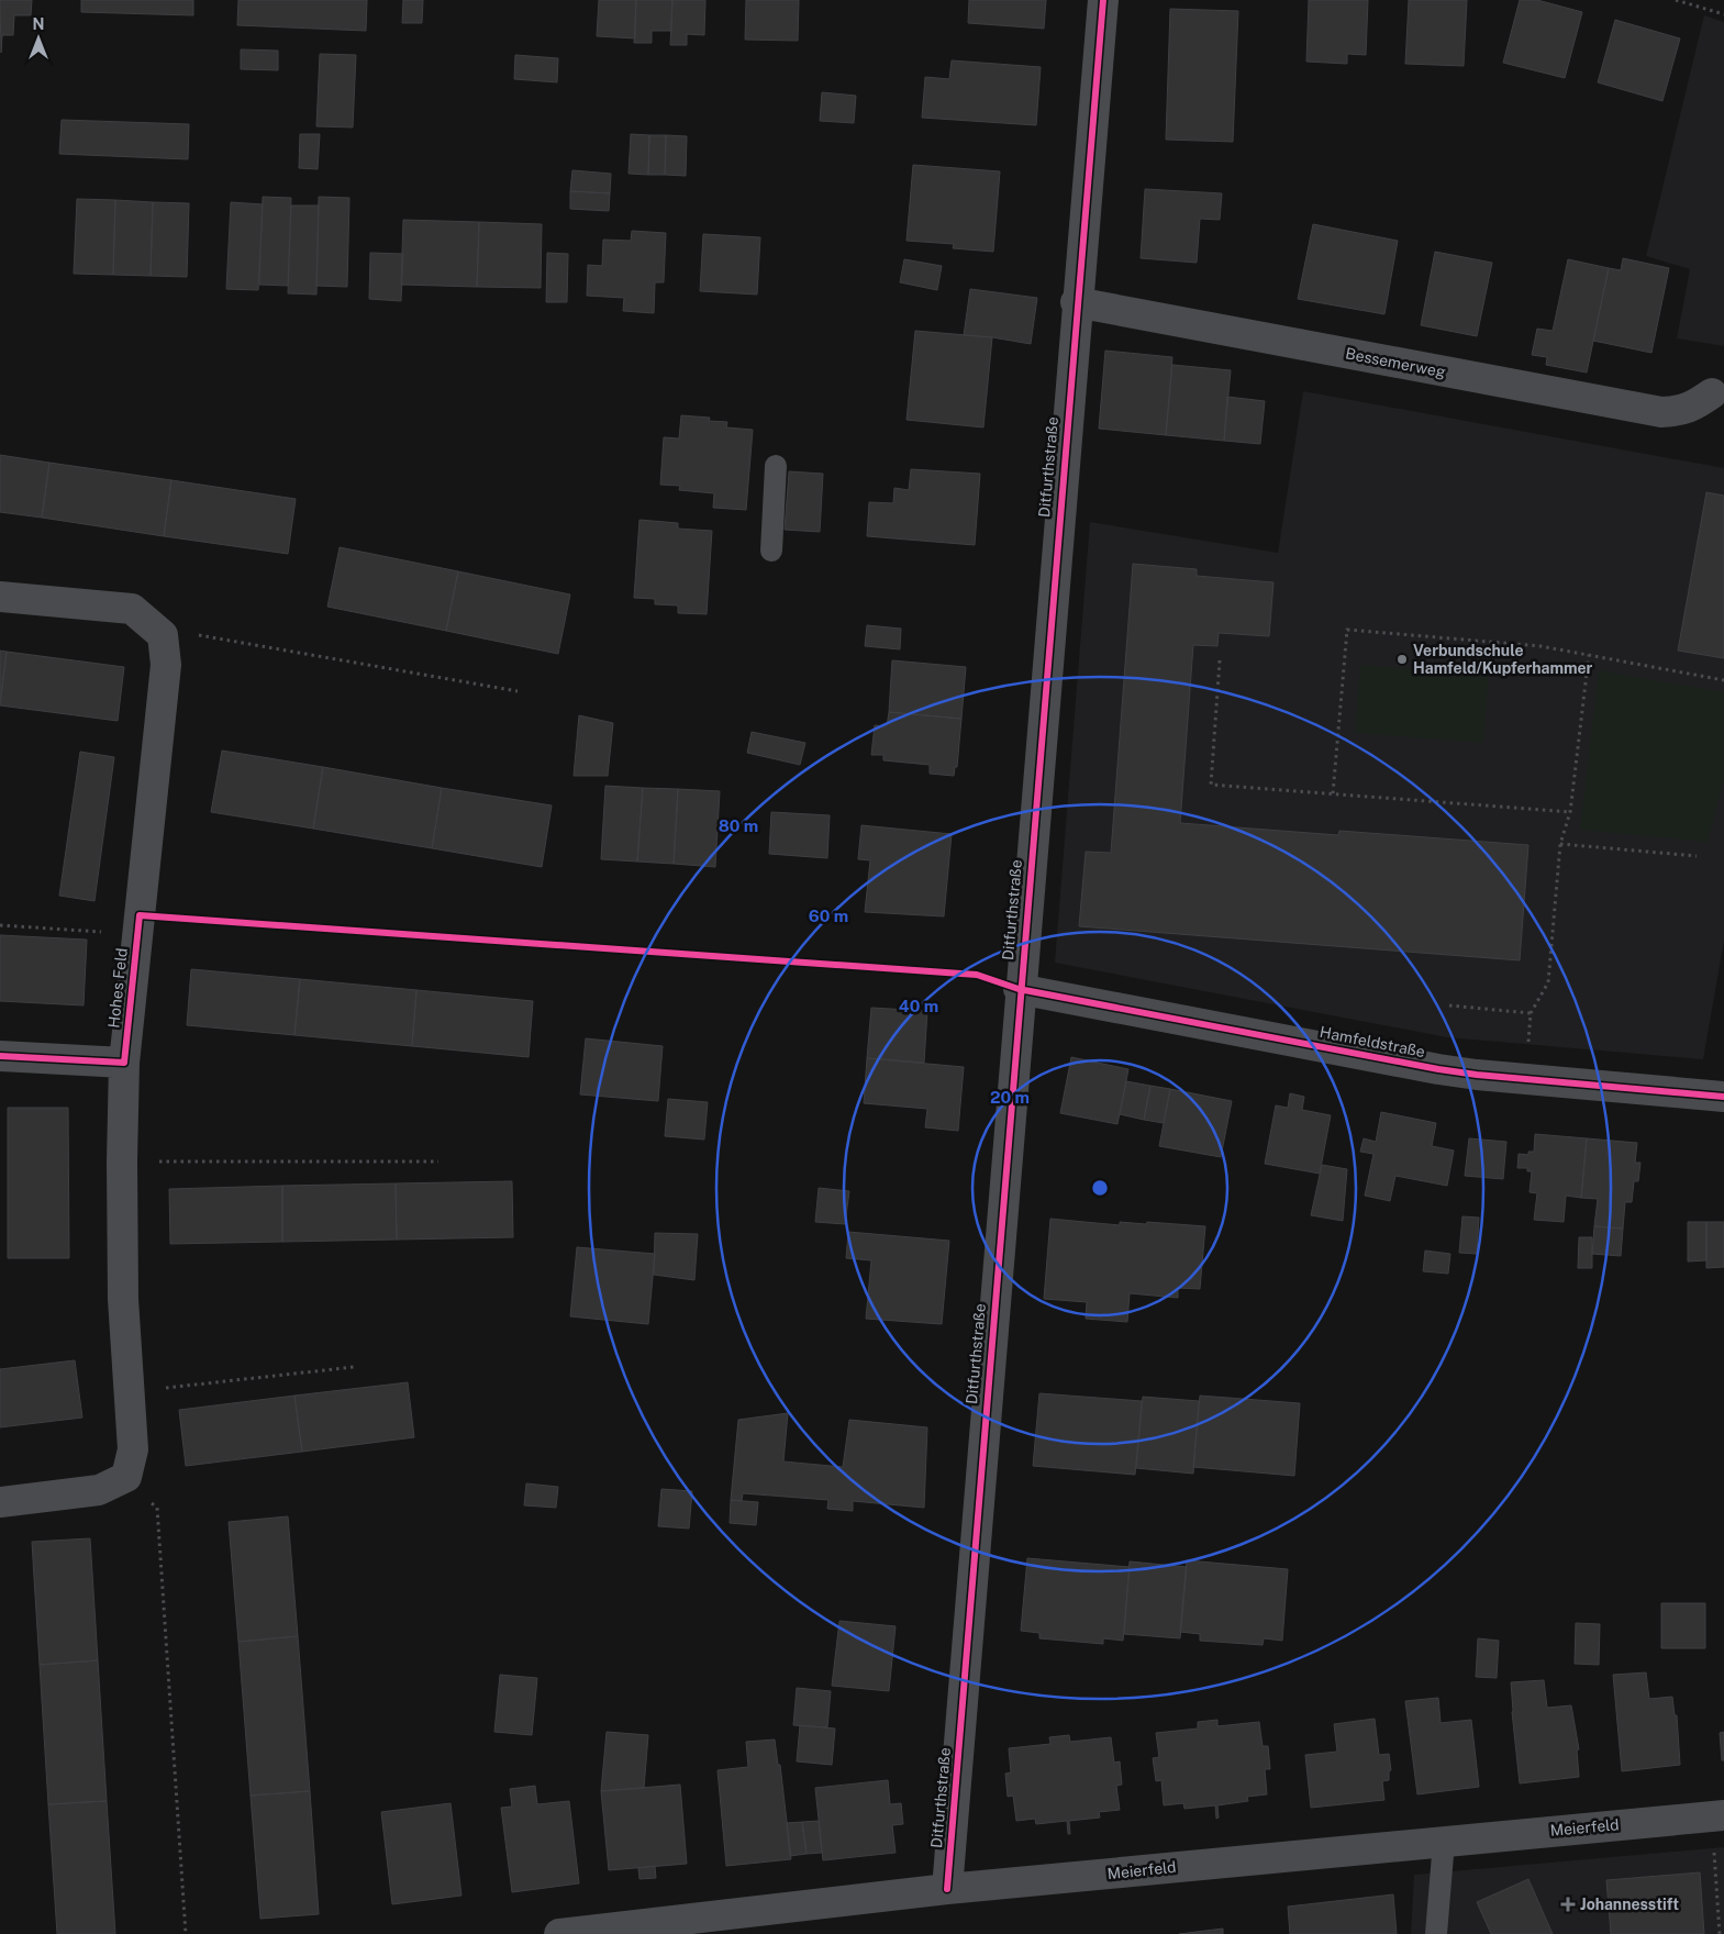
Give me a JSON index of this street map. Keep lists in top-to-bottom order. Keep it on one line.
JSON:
{"streets":{"street":["Bessemerweg","Ditfurthstraße","Hohes Feld","Hamfeldstraße","Meierfeld"]},"crossings":[["Bessemerweg","Ditfurthstraße"],["Ditfurthstraße","Hamfeldstraße"],["Ditfurthstraße","Meierfeld"]],"places":{"other":["Verbundschule Hamfeld/Kupferhammer"],"health":["Johannesstift"]},"north":"top","rings":["80 m","60 m","40 m","20 m"]}
